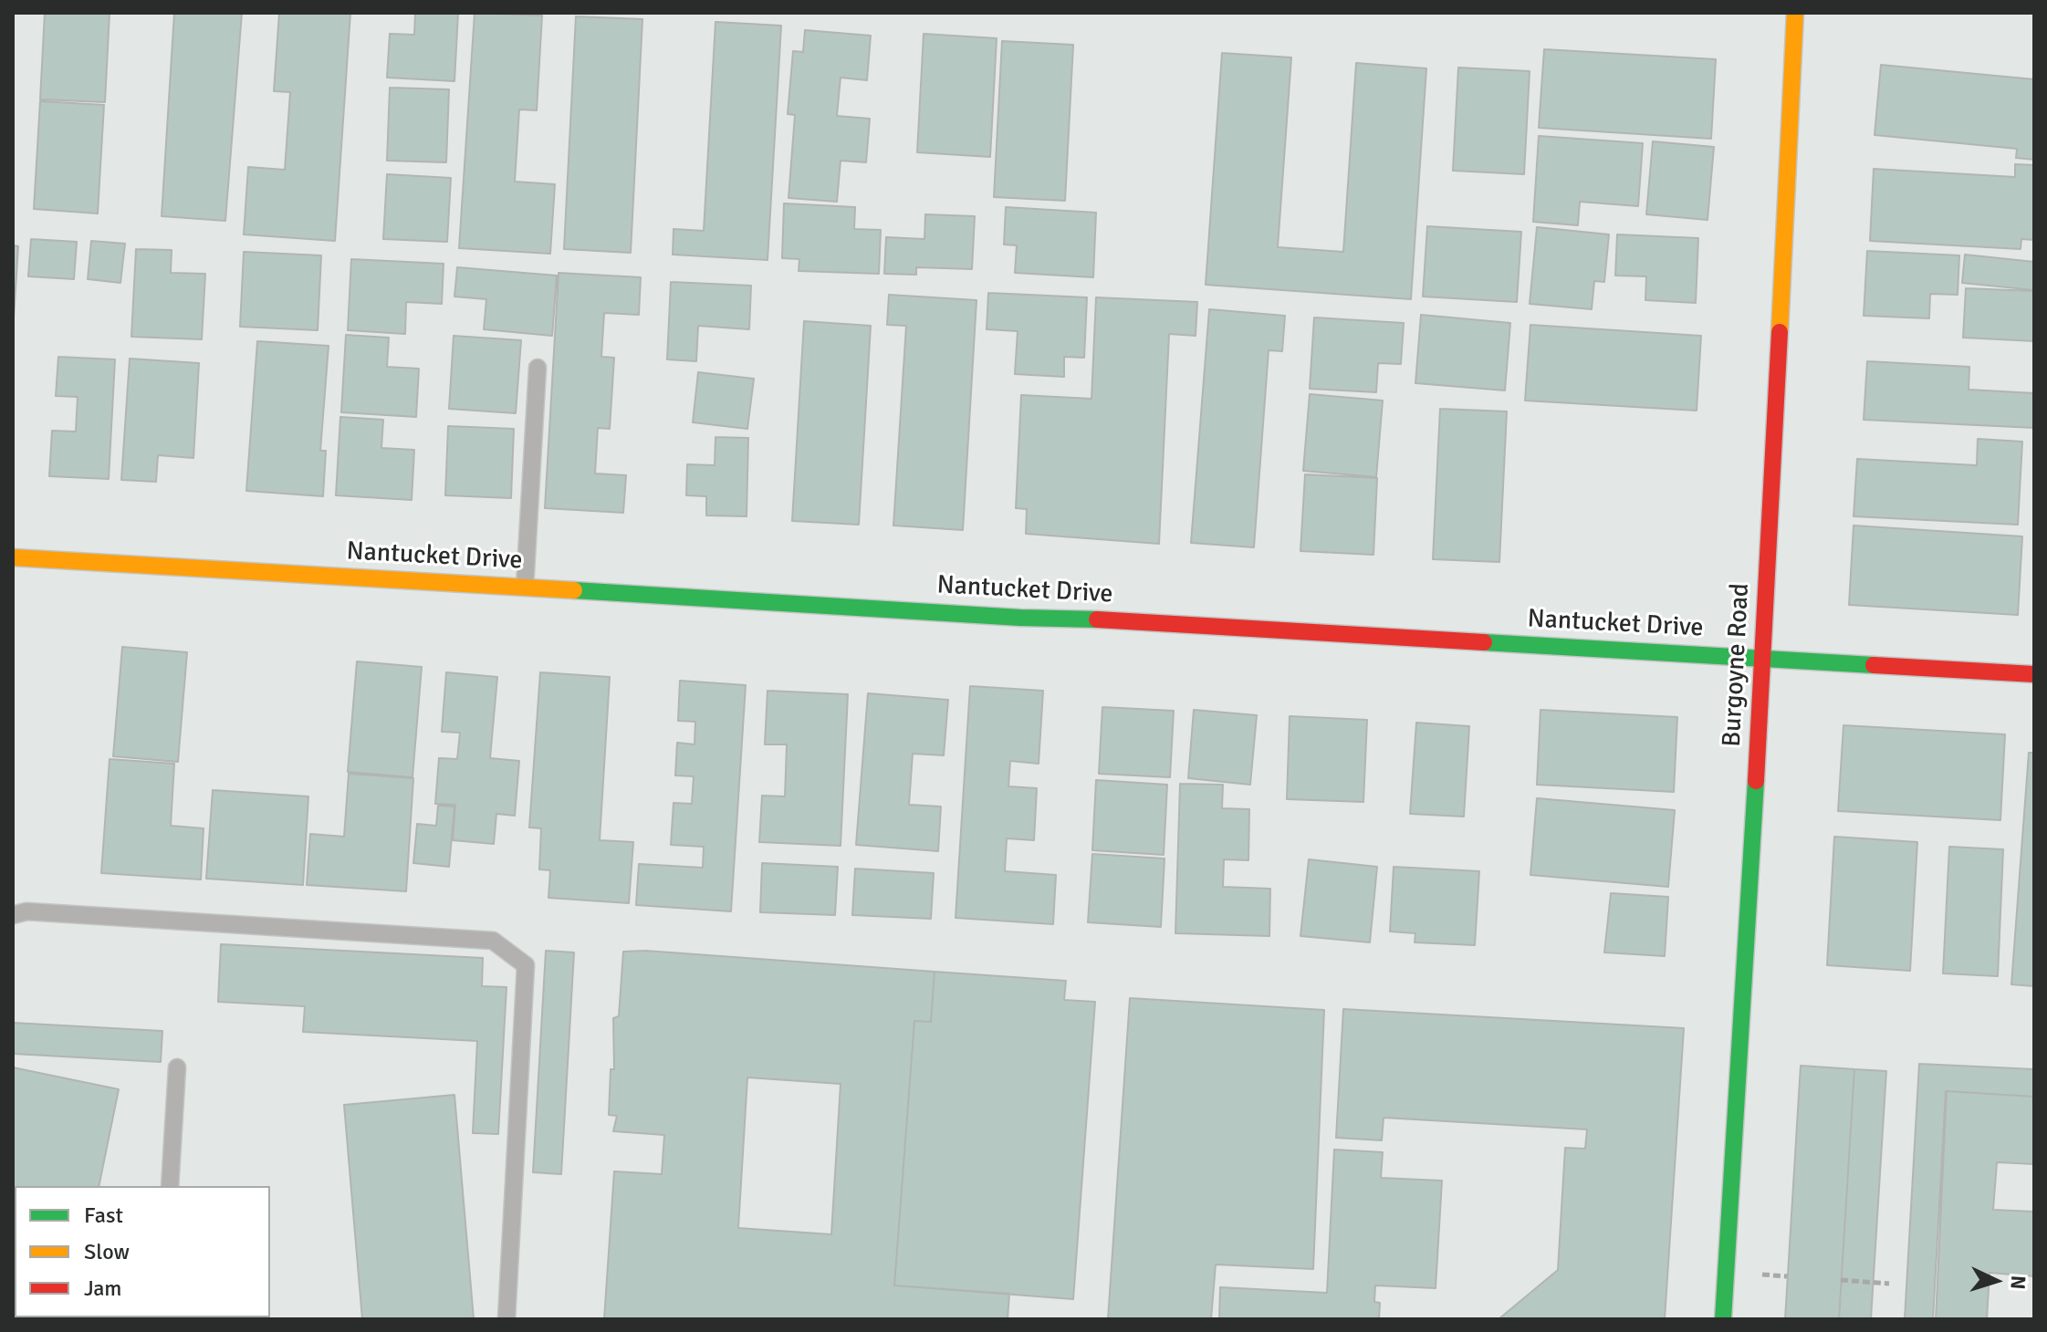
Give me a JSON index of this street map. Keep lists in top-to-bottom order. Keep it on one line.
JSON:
{"streets":{"street":["Nantucket Drive","Burgoyne Road"]},"crossings":[["Nantucket Drive","Burgoyne Road"]],"legend":["Fast","Slow","Jam"],"north":"right"}
